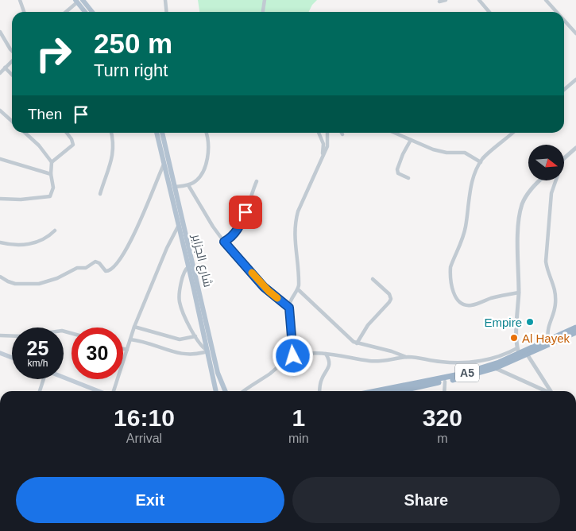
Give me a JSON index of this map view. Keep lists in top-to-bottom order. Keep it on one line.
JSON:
{"streets":{"highway":["A5"],"main road":["شارع الجزاير"]},"places":["Empire","Al Hayek"],"north":"right","page":{"turn":["250 m","Turn right"],"then":"Then","speed":"25 km/h","limit":"30","eta":["16:10","Arrival","1","min","320","m"],"buttons":["Exit","Share"]}}
